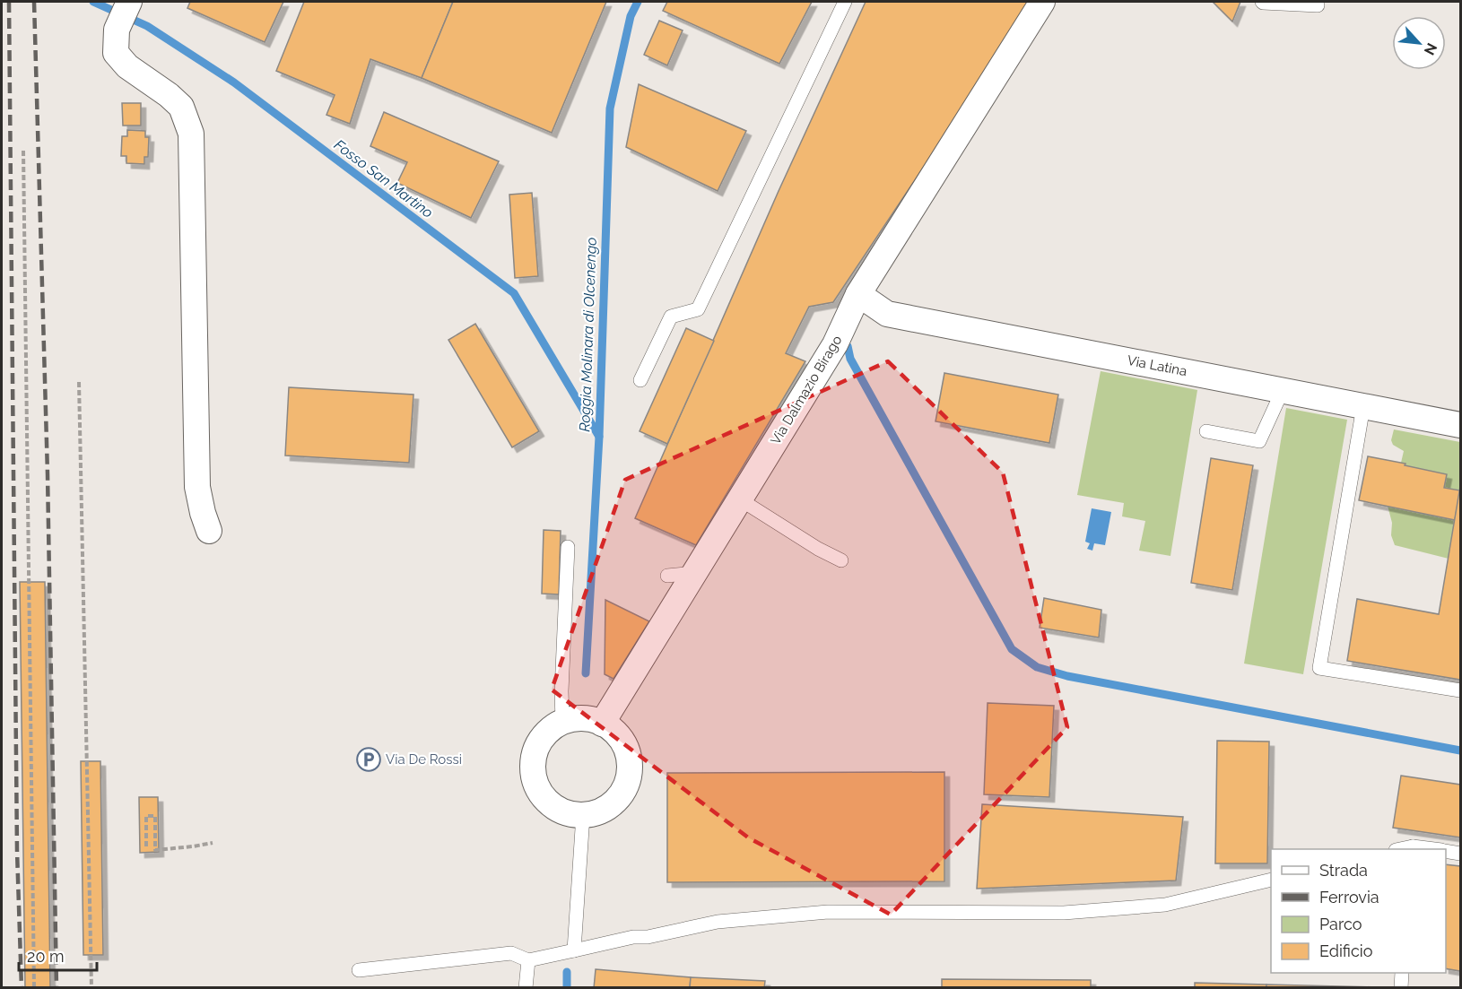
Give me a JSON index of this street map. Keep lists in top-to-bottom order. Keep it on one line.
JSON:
{"streets":{"street":["Via Latina","Via Dalmazio Birago"]},"crossings":[["Via Latina","Via Dalmazio Birago"]],"water":["Fosso San Martino","Roggia Molinara di Olcenengo"],"places":{"parking":["Via De Rossi"]},"legend":["Strada","Ferrovia","Parco","Edificio"],"scale_bar":"20 m","north":"bottom right"}
